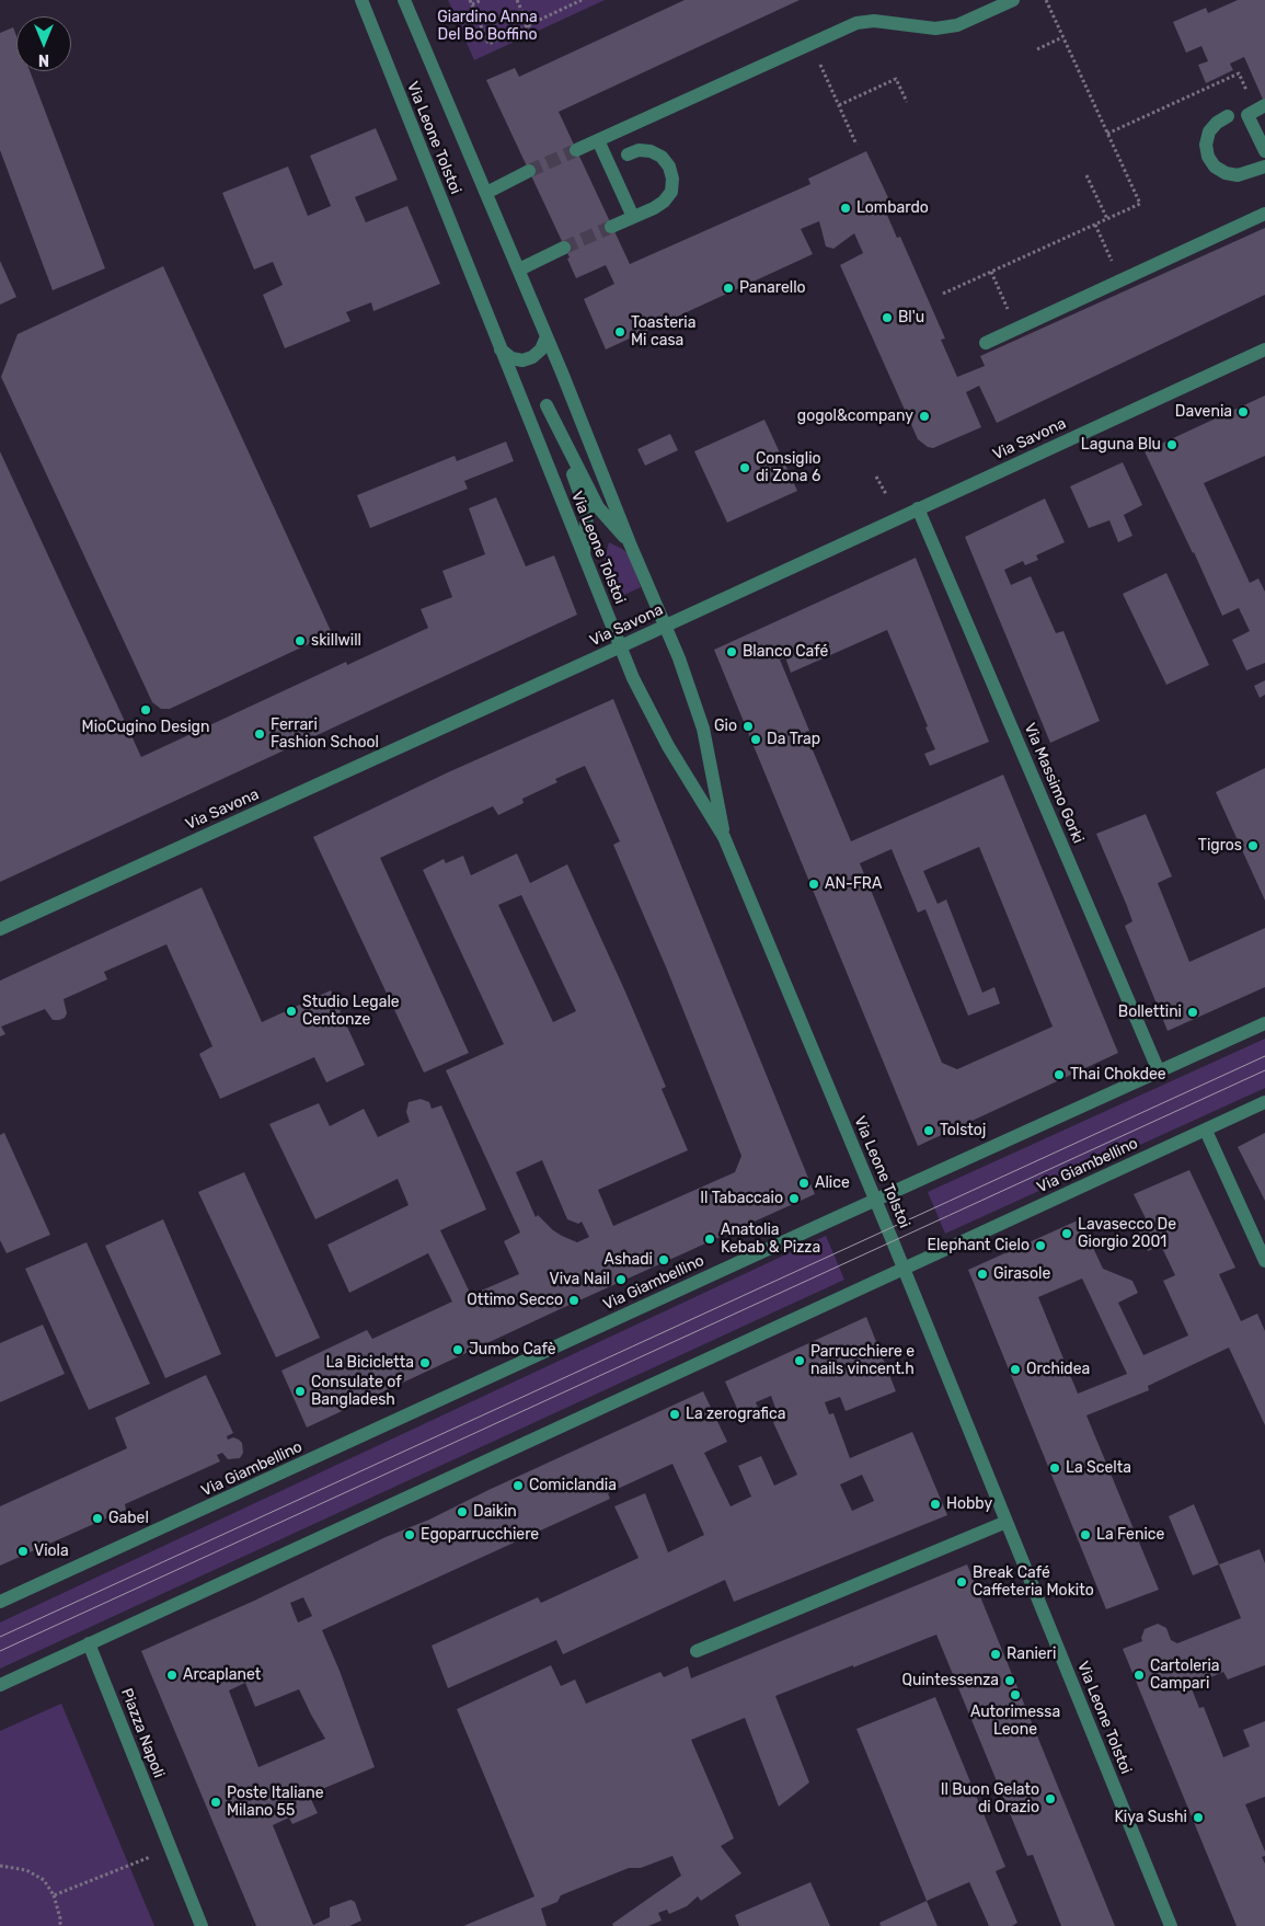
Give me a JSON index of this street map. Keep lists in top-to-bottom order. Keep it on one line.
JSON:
{"streets":{"street":["Via Leone Tolstoi","Via Savona","Via Massimo Gorki","Via Giambellino","Piazza Napoli"]},"crossings":[["Via Leone Tolstoi","Via Savona"],["Via Leone Tolstoi","Via Giambellino"],["Via Savona","Via Massimo Gorki"],["Via Massimo Gorki","Via Giambellino"],["Via Giambellino","Piazza Napoli"]],"parks":["Giardino Anna Del Bo Boffino"],"places":["Lombardo","Panarello","Bl'u","Toasteria Mi casa","Davenia","gogol&company","Laguna Blu","Consiglio di Zona 6","skillwill","Blanco Café","MioCugino Design","Gio","Ferrari Fashion School","Da Trap","Tigros","AN-FRA","Studio Legale Centonze","Bollettini","Thai Chokdee","Tolstoj","Alice","Il Tabaccaio","Lavasecco De Giorgio 2001","Anatolia Kebab & Pizza","Elephant Cielo","Ashadi","Girasole","Viva Nail","Ottimo Secco","Jumbo Cafè","Parrucchiere e nails vincent.h","La Bicicletta","Orchidea","Consulate of Bangladesh","La zerografica","La Scelta","Comiclandia","Hobby","Daikin","Gabel","Egoparrucchiere","La Fenice","Viola","Break Café Caffeteria Mokito","Ranieri","Arcaplanet","Cartoleria Campari","Quintessenza","Autorimessa Leone","Il Buon Gelato di Orazio","Poste Italiane Milano 55","Kiya Sushi"],"north":"bottom"}
